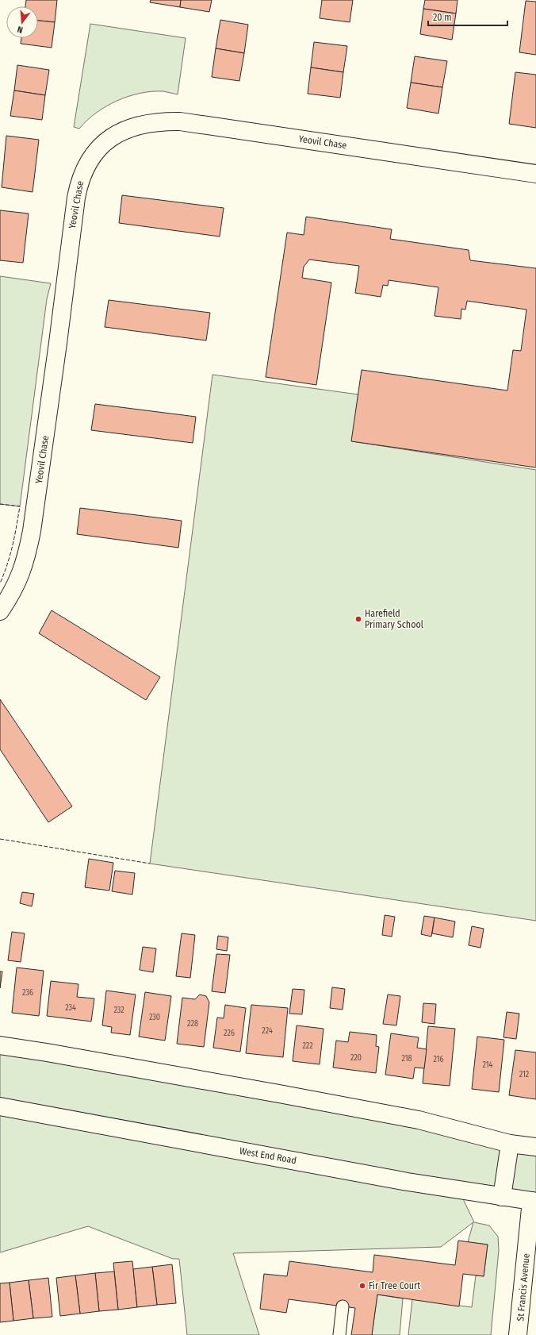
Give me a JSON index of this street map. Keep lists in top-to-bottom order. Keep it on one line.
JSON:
{"streets":{"street":["Yeovil Chase","West End Road","St Francis Avenue"]},"crossings":[["West End Road","St Francis Avenue"]],"places":["Harefield Primary School","Fir Tree Court"],"house_numbers":["236","234","232","230","228","224","226","222","220","218","216","214","212"],"scale_bar":"20 m","north":"bottom"}
